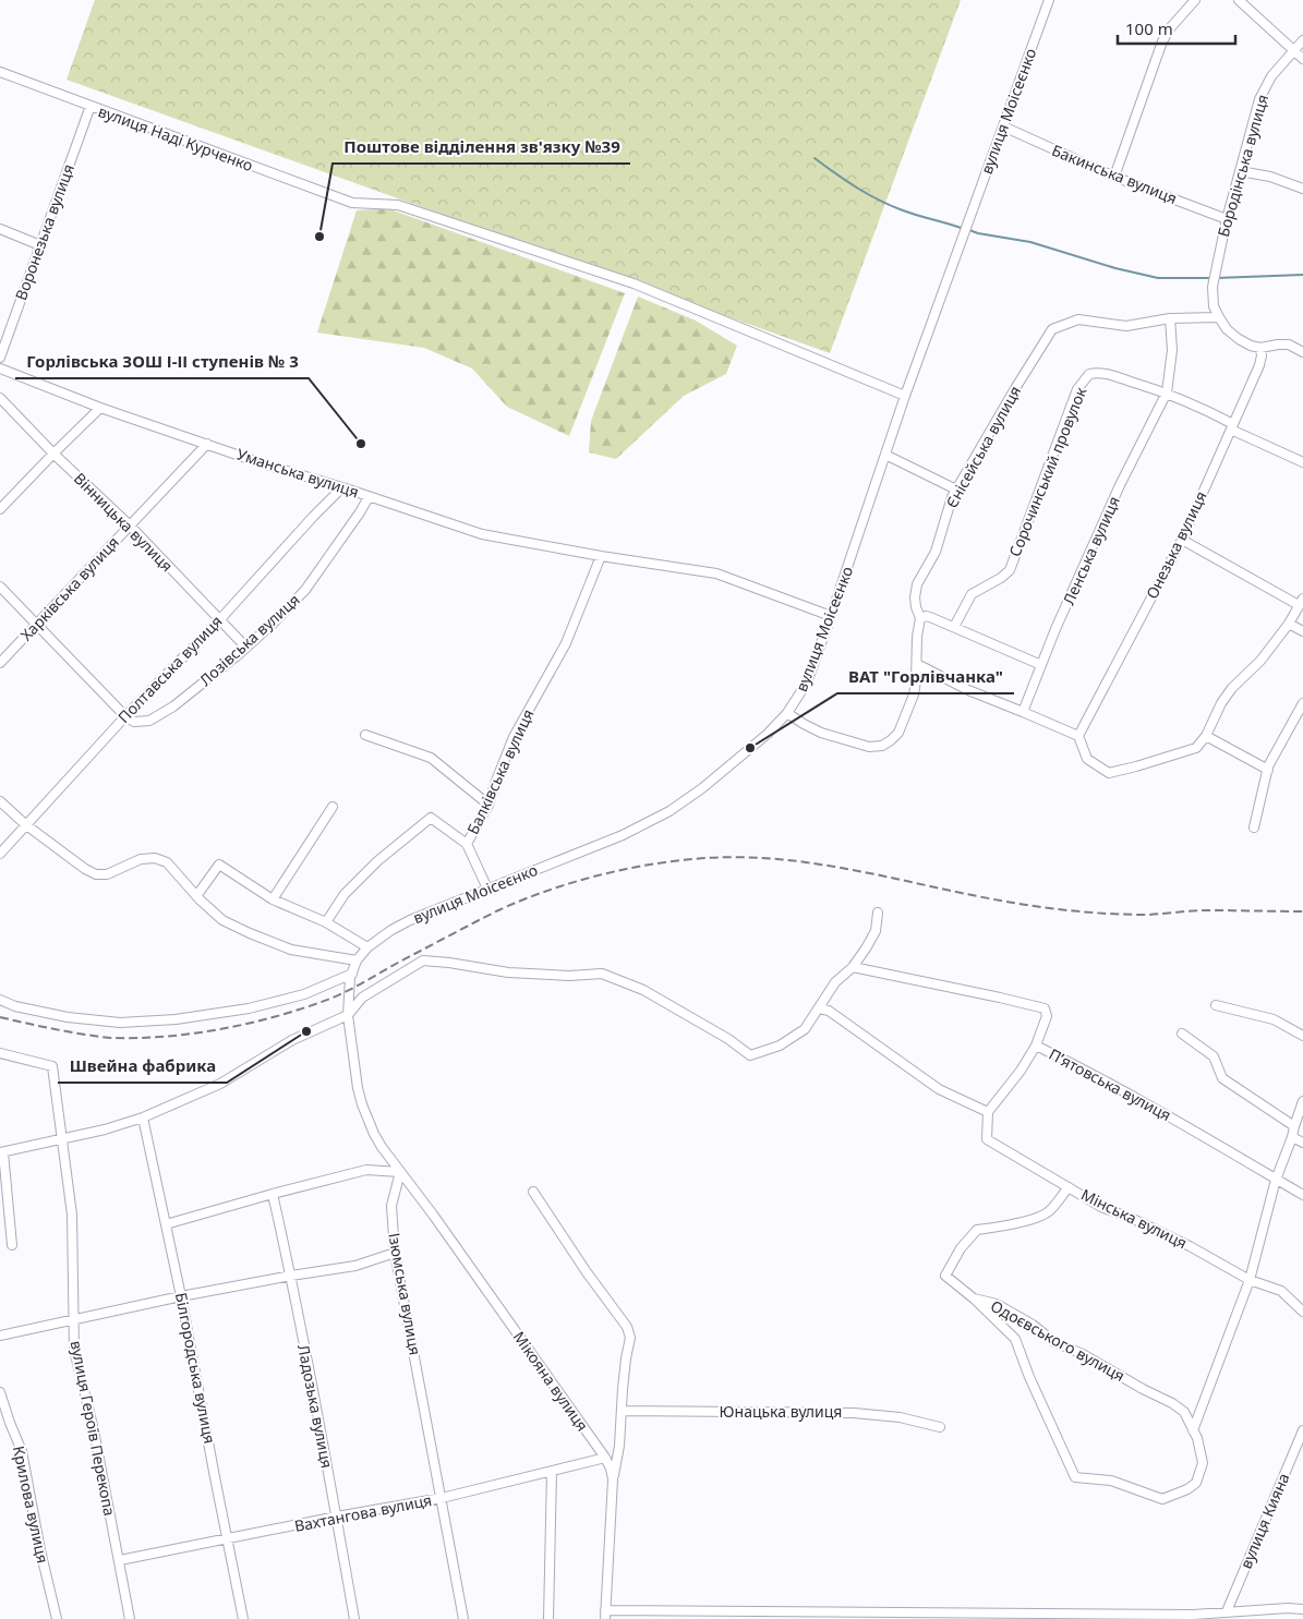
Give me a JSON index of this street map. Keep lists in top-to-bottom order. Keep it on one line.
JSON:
{"streets":{"street":["вулиця Моісеєнко","вулиця Наді Курченко","Бородінська вулиця","Бакинська вулиця","Воронезька вулиця","Єнісейська вулиця","Сорочинський провулок","Уманська вулиця","Вінницька вулиця","Онезька вулиця","Ленська вулиця","Харківська вулиця","Лозівська вулиця","Полтавська вулиця","Балківська вулиця","П’ятовська вулиця","Мінська вулиця","Ізюмська вулиця","Одоєвського вулиця","Білгородська вулиця","Мікояна вулиця","Ладозька вулиця","Юнацька вулиця","вулиця Героїв Перекопа","Крилова вулиця","Вахтангова вулиця","вулиця Кияна"]},"crossings":[["вулиця Моісеєнко","вулиця Наді Курченко"],["вулиця Моісеєнко","Бакинська вулиця"],["вулиця Моісеєнко","Єнісейська вулиця"],["вулиця Моісеєнко","Уманська вулиця"],["вулиця Наді Курченко","Воронезька вулиця"],["Бородінська вулиця","Бакинська вулиця"],["Єнісейська вулиця","Ленська вулиця"],["Сорочинський провулок","Ленська вулиця"],["Уманська вулиця","Харківська вулиця"],["Уманська вулиця","Лозівська вулиця"],["Уманська вулиця","Полтавська вулиця"],["Уманська вулиця","Балківська вулиця"],["Вінницька вулиця","Харківська вулиця"],["Вінницька вулиця","Лозівська вулиця"],["Вінницька вулиця","Полтавська вулиця"],["Лозівська вулиця","Полтавська вулиця"],["Мінська вулиця","Одоєвського вулиця"],["Ізюмська вулиця","Мікояна вулиця"],["Ізюмська вулиця","Вахтангова вулиця"],["Білгородська вулиця","Вахтангова вулиця"],["Мікояна вулиця","Вахтангова вулиця"],["Ладозька вулиця","Вахтангова вулиця"],["вулиця Героїв Перекопа","Вахтангова вулиця"]],"places":["Поштове відділення зв'язку №39","Горлівська ЗОШ І-ІІ ступенів № 3","ВАТ \"Горлівчанка\"","Швейна фабрика"],"scale_bar":"100 m"}
